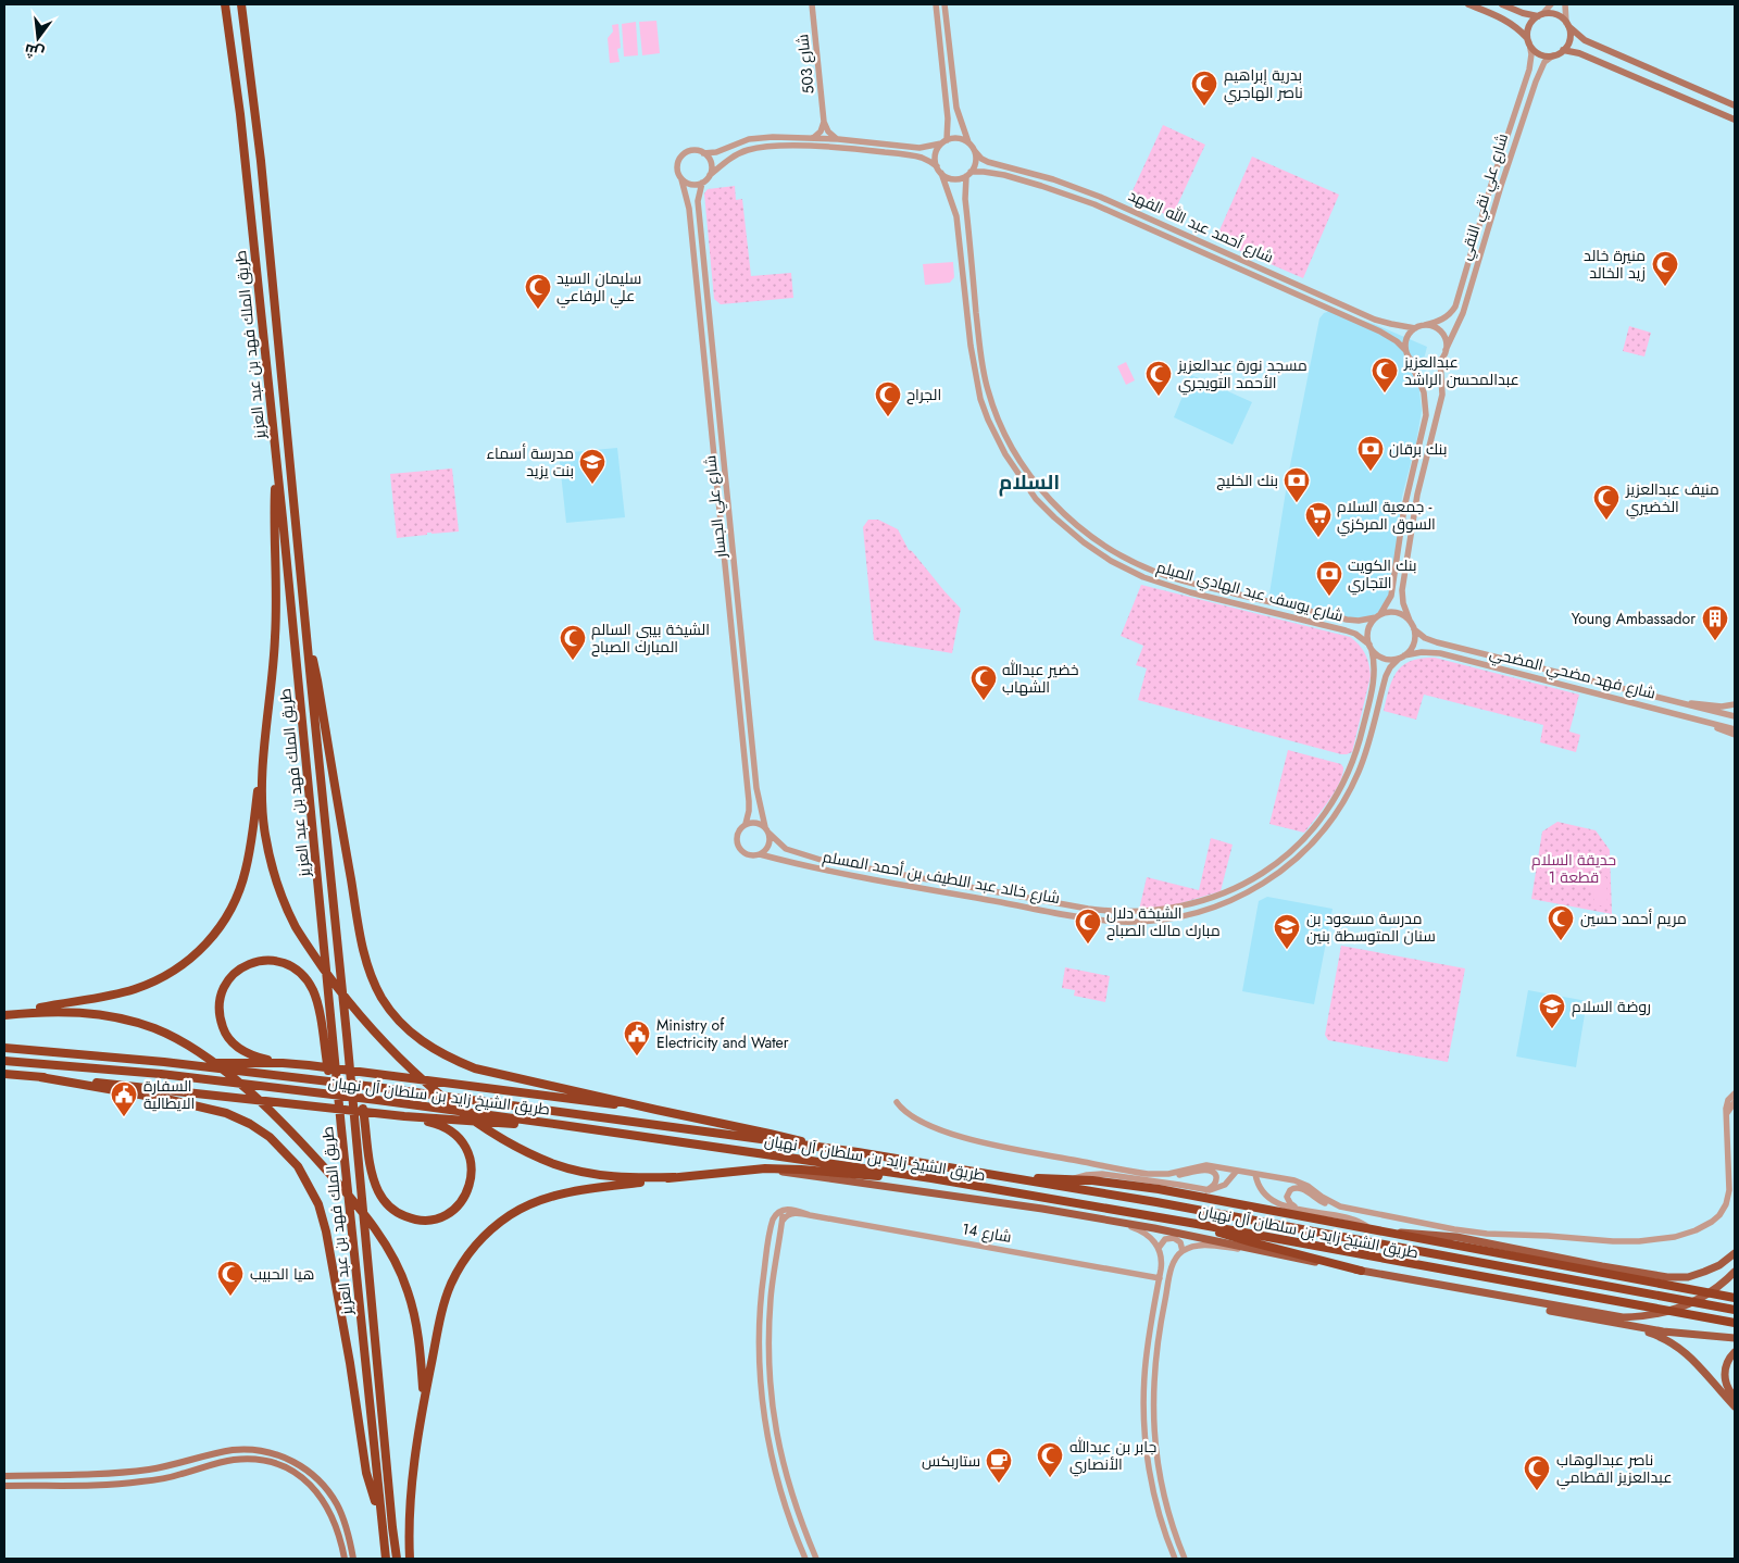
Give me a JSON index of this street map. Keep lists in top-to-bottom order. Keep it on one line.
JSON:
{"streets":{"highway":["طريق الملك فهد بن عبد العزيز","طريق الشيخ زايد بن سلطان آل نهيان"],"street":["شارع 503","شارع علي نقي النقي","شارع أحمد عبد الله الفهد","شارع علي الجسار","شارع يوسف عبد الهادي الميلم","شارع فهد مضحي المضحي","شارع خالد عبد اللطيف بن أحمد المسلم","شارع 14"]},"crossings":[["شارع علي نقي النقي","شارع أحمد عبد الله الفهد"],["شارع أحمد عبد الله الفهد","شارع يوسف عبد الهادي الميلم"],["شارع علي الجسار","شارع خالد عبد اللطيف بن أحمد المسلم"],["شارع يوسف عبد الهادي الميلم","شارع فهد مضحي المضحي"],["شارع يوسف عبد الهادي الميلم","شارع خالد عبد اللطيف بن أحمد المسلم"],["شارع فهد مضحي المضحي","شارع خالد عبد اللطيف بن أحمد المسلم"]],"districts":["السلام"],"parks":["حديقة السلام قطعة 1"],"places":{"mosque":["بدرية إبراهيم ناصر الهاجري","منيرة خالد زيد الخالد","سليمان السيد علي الرفاعي","عبدالعزيز عبدالمحسن الراشد","مسجد نورة عبدالعزيز الأحمد التويجري","الجراح","منيف عبدالعزيز الخضيري","الشيخة بيبي السالم المبارك الصباح","خضير عبدالله الشهاب","مريم أحمد حسين","الشيخة دلال مبارك مالك الصباح","هيا الحبيب","جابر بن عبدالله الأنصاري","ناصر عبدالوهاب عبدالعزيز القطامي"],"bank":["بنك برقان","بنك الخليج","بنك الكويت التجاري"],"school or university":["مدرسة أسماء بنت يزيد","مدرسة مسعود بن سنان المتوسطة بنين","روضة السلام"],"supermarket":["جمعية السلام - السوق المركزي"],"building":["Young Ambassador"],"public building":["Ministry of Electricity and Water","السفارة الايطالية"],"cafe":["ستاربكس"]},"north":"bottom"}
